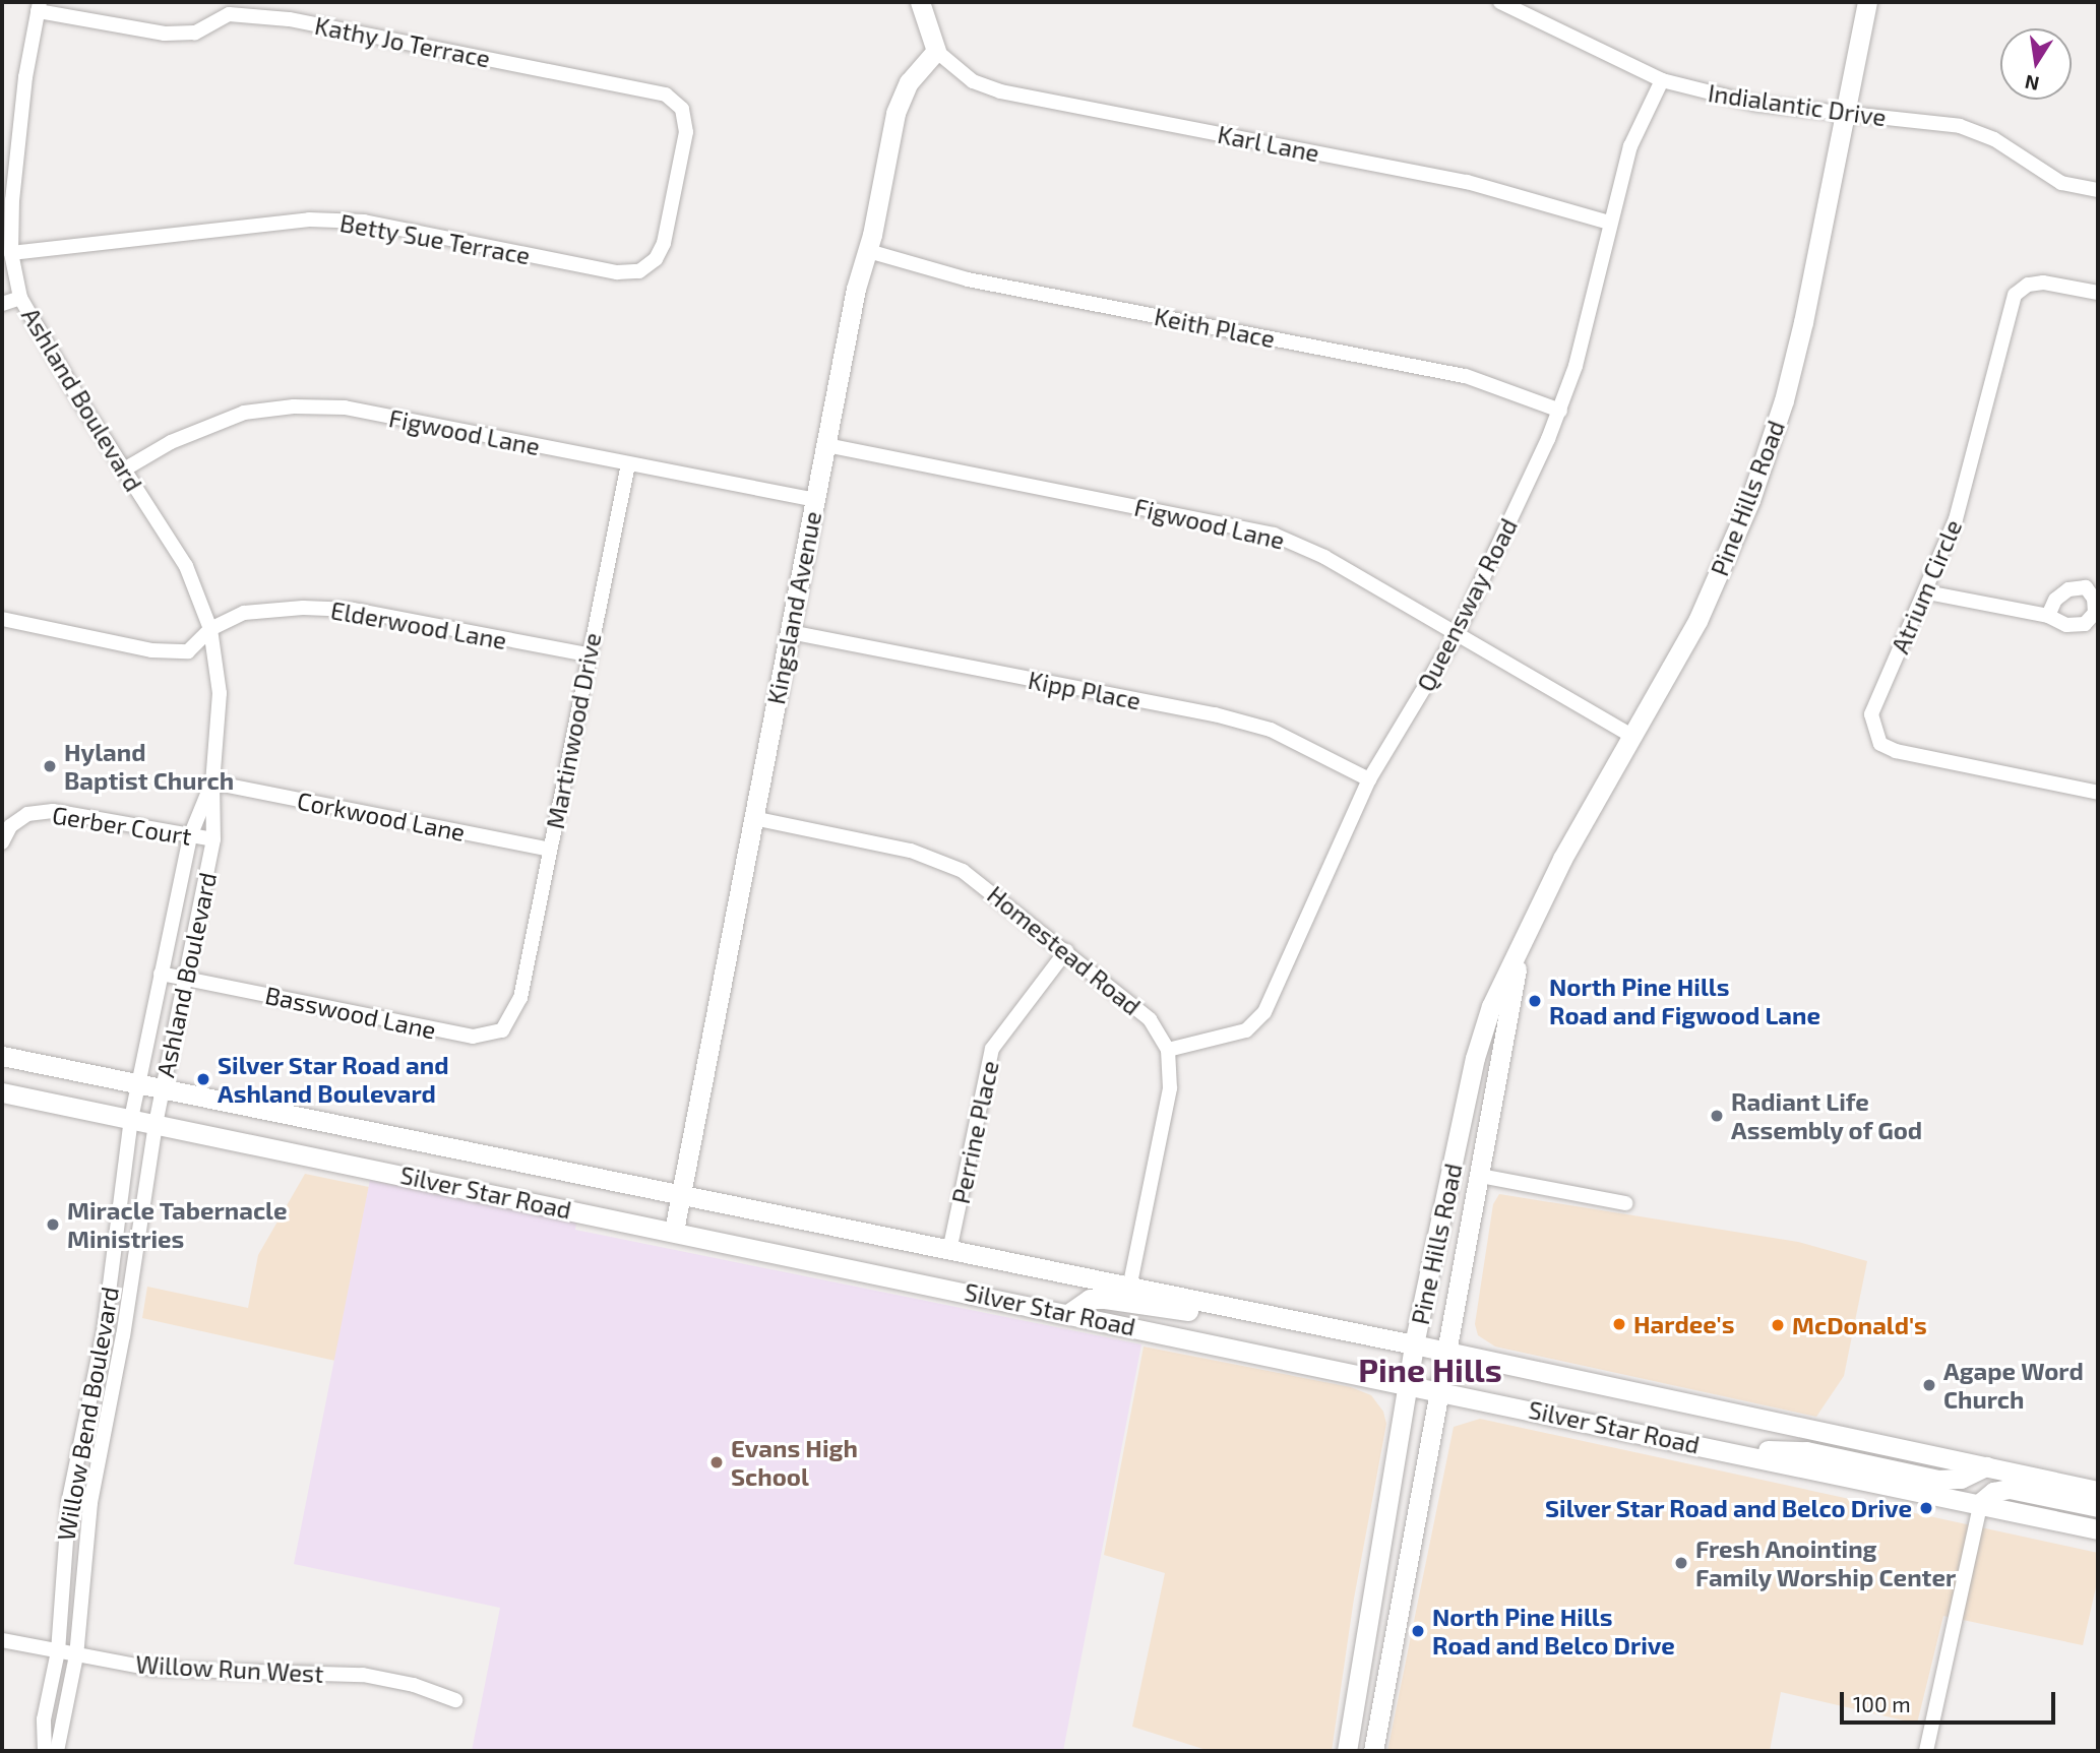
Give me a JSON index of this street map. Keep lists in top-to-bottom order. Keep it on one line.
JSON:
{"streets":{"main road":["Pine Hills Road","Kingsland Avenue","Silver Star Road"],"street":["Kathy Jo Terrace","Indialantic Drive","Karl Lane","Betty Sue Terrace","Keith Place","Ashland Boulevard","Figwood Lane","Atrium Circle","Queensway Road","Elderwood Lane","Kipp Place","Martinwood Drive","Corkwood Lane","Gerber Court","Homestead Road","Basswood Lane","Perrine Place","Willow Bend Boulevard","Willow Run West"]},"crossings":[["Kathy Jo Terrace","Betty Sue Terrace"],["Kathy Jo Terrace","Ashland Boulevard"],["Indialantic Drive","Pine Hills Road"],["Indialantic Drive","Queensway Road"],["Karl Lane","Queensway Road"],["Karl Lane","Kingsland Avenue"],["Betty Sue Terrace","Ashland Boulevard"],["Keith Place","Queensway Road"],["Keith Place","Kingsland Avenue"],["Ashland Boulevard","Figwood Lane"],["Ashland Boulevard","Elderwood Lane"],["Ashland Boulevard","Corkwood Lane"],["Ashland Boulevard","Gerber Court"],["Ashland Boulevard","Basswood Lane"],["Ashland Boulevard","Silver Star Road"],["Ashland Boulevard","Willow Bend Boulevard"],["Figwood Lane","Pine Hills Road"],["Figwood Lane","Queensway Road"],["Figwood Lane","Kingsland Avenue"],["Figwood Lane","Martinwood Drive"],["Pine Hills Road","Silver Star Road"],["Queensway Road","Kipp Place"],["Queensway Road","Homestead Road"],["Kingsland Avenue","Kipp Place"],["Kingsland Avenue","Homestead Road"],["Kingsland Avenue","Silver Star Road"],["Elderwood Lane","Martinwood Drive"],["Martinwood Drive","Corkwood Lane"],["Martinwood Drive","Basswood Lane"],["Homestead Road","Perrine Place"],["Perrine Place","Silver Star Road"],["Silver Star Road","Willow Bend Boulevard"],["Willow Bend Boulevard","Willow Run West"]],"districts":["Pine Hills"],"places":["Hyland Baptist Church","North Pine Hills Road and Figwood Lane","Silver Star Road and Ashland Boulevard","Radiant Life Assembly of God","Miracle Tabernacle Ministries","Hardee's","McDonald's","Agape Word Church","Evans High School","Silver Star Road and Belco Drive","Fresh Anointing Family Worship Center","North Pine Hills Road and Belco Drive"],"scale_bar":"100 m","north":"bottom"}
